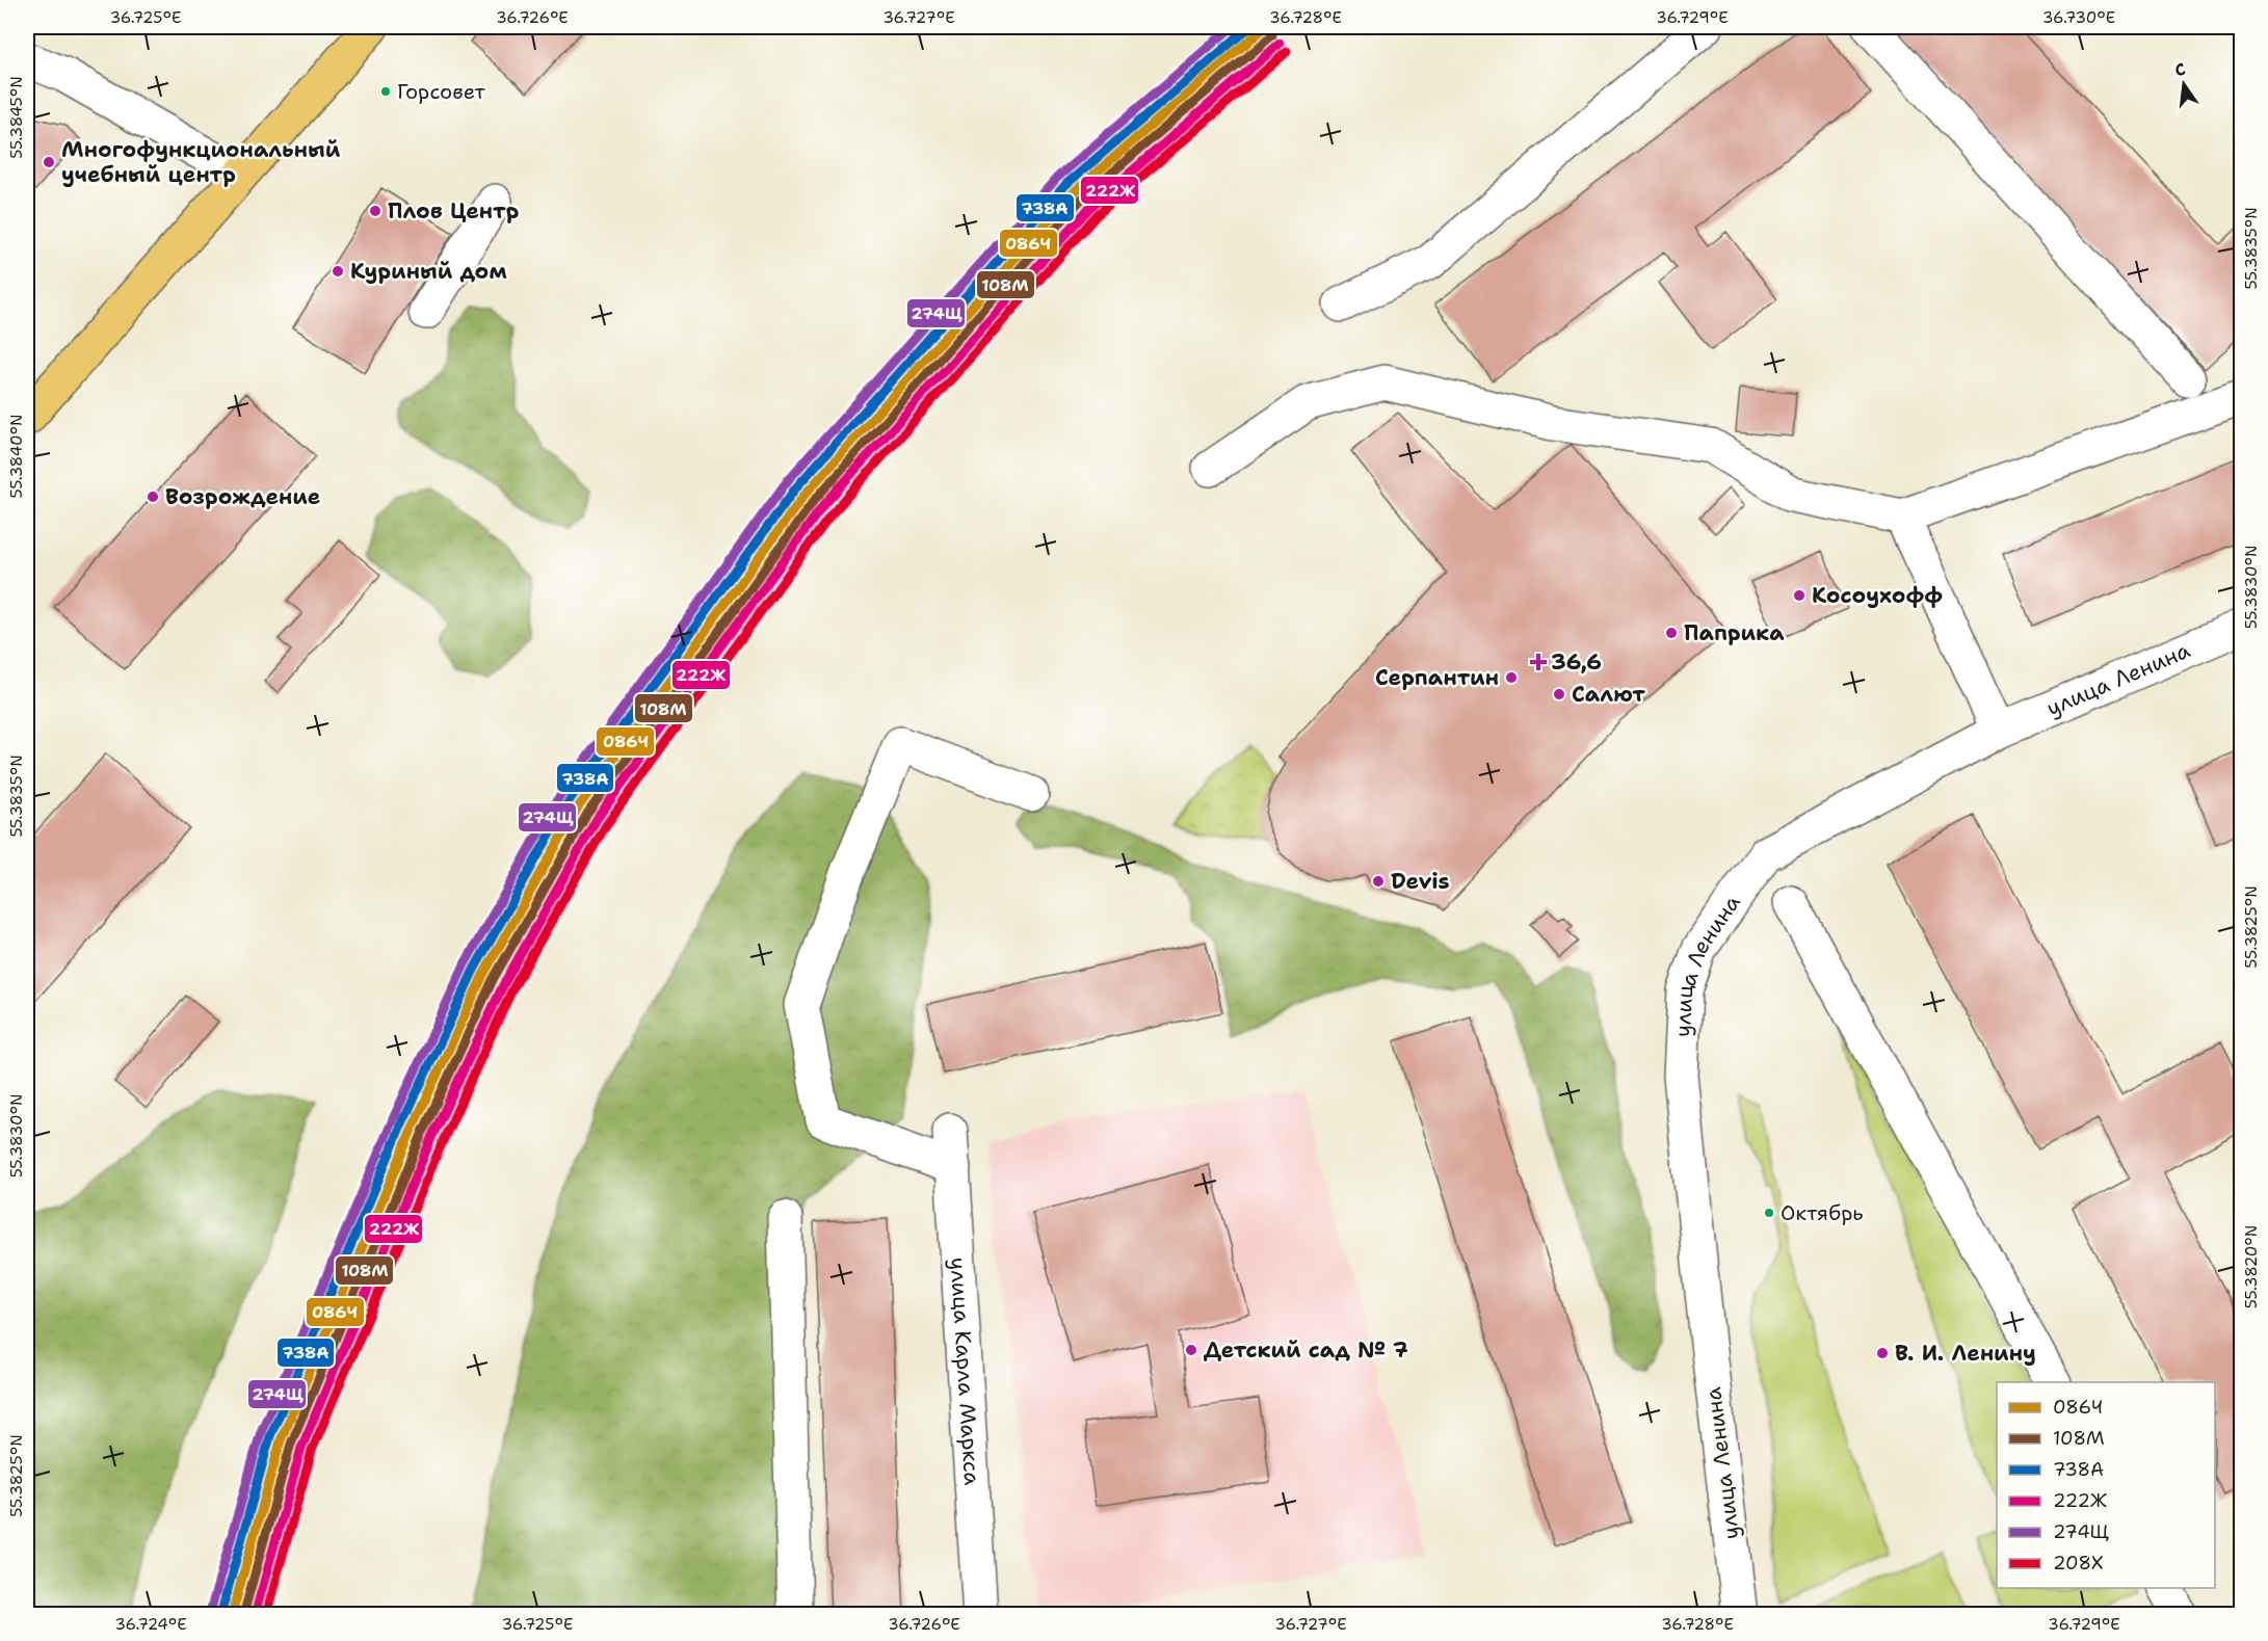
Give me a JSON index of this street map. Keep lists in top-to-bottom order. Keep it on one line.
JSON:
{"streets":{"street":["улица Ленина","улица Карла Маркса"]},"places":{"other":["Горсовет","Многофункциональный учебный центр","Плов Центр","Куриный дом","Возрождение","Косоухофф","Паприка","Серпантин","Салют","Devis","Октябрь","Детский сад № 7","В. И. Ленину"],"health":["36,6"]},"lines":["transit line 086Ч","transit line 738А","transit line 274Щ","transit line 108М","transit line 222Ж","transit line 208Х"],"legend":["086Ч","108М","738А","222Ж","274Щ","208Х"],"north":"top","coordinates":["36.725°E","36.726°E","36.727°E","36.728°E","36.729°E","36.730°E","55.3845°N","55.3835°N","55.3840°N","55.3830°N","55.3825°N","55.3820°N","36.724°E"]}
